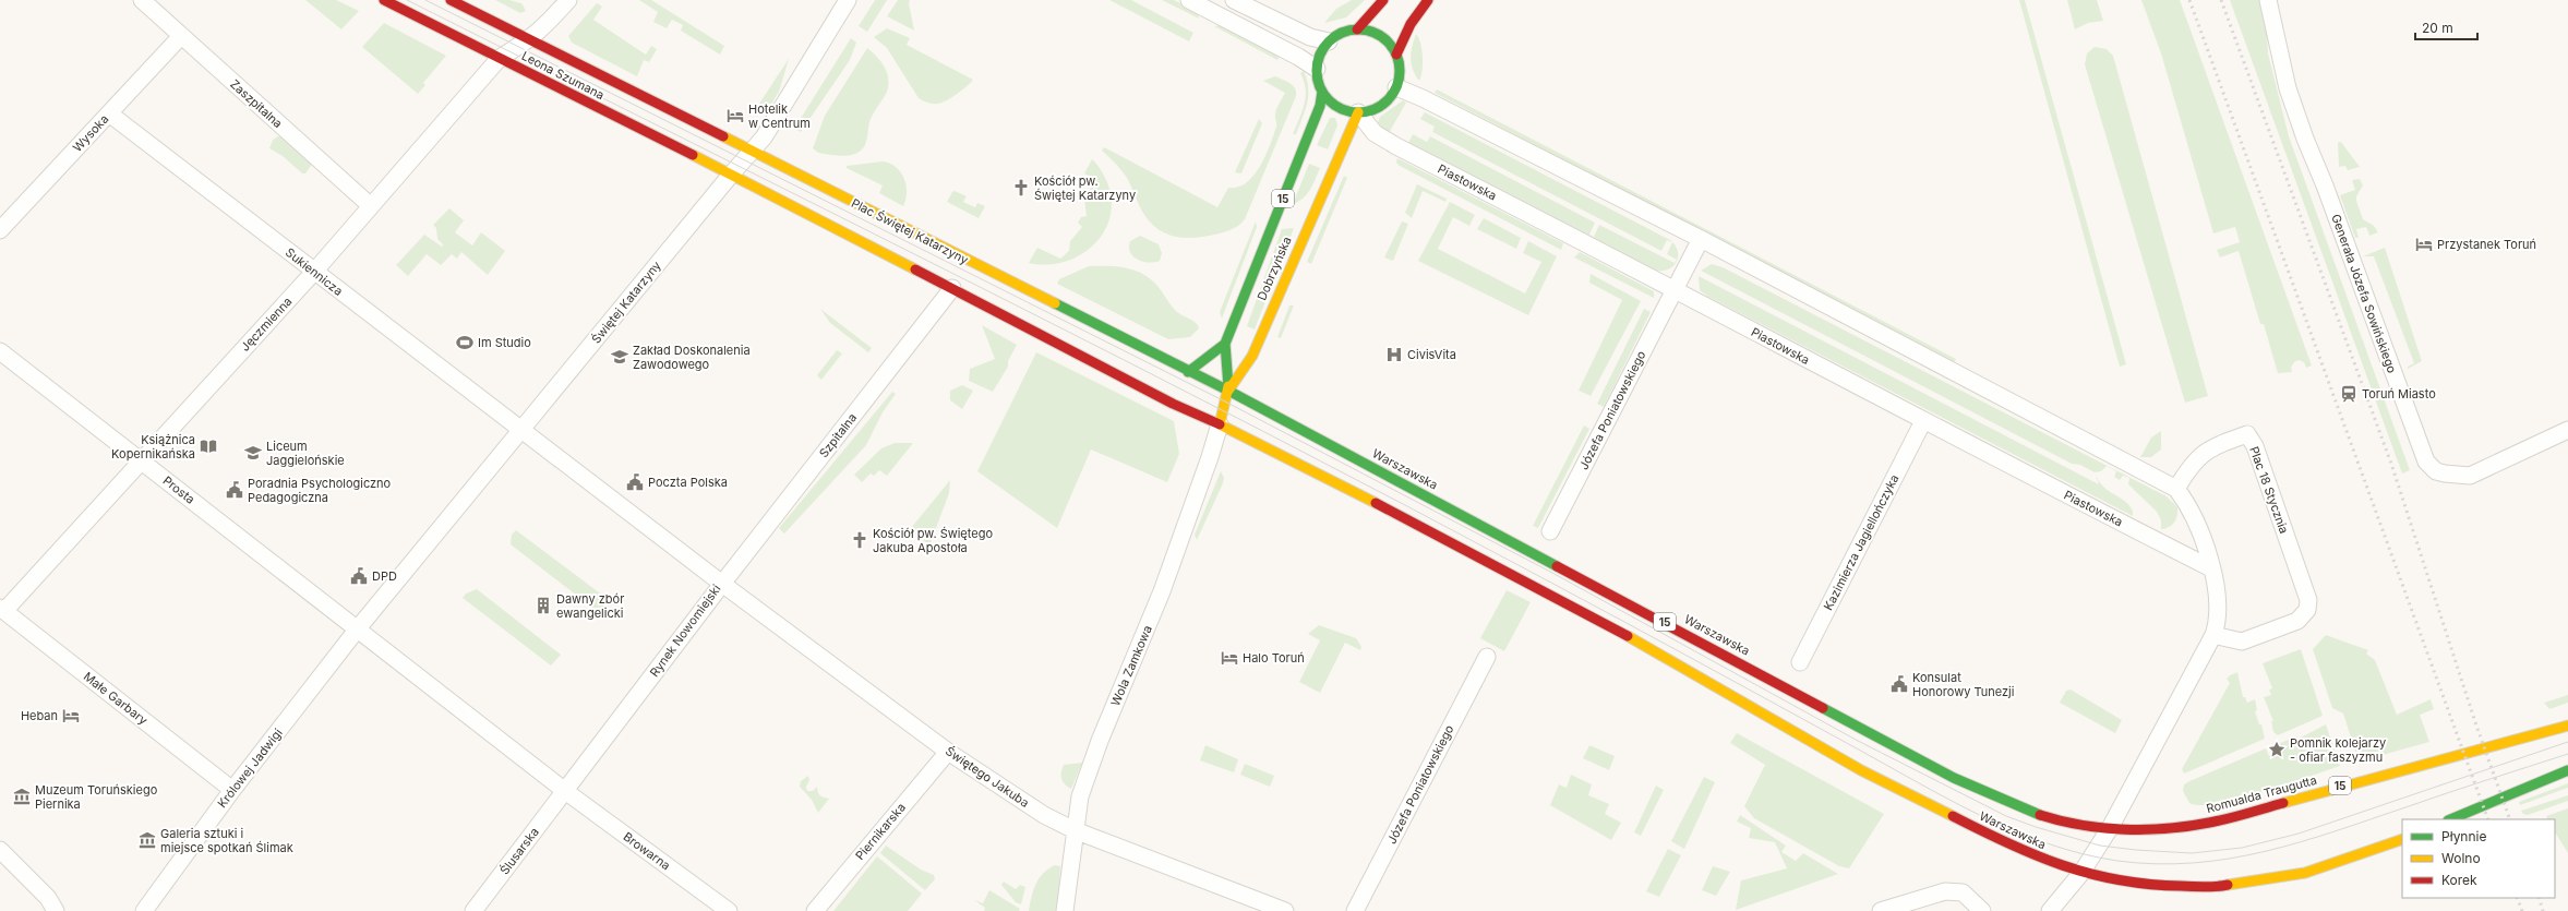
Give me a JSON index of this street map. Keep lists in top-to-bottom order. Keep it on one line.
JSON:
{"streets":{"main road":["Leona Szumana","15","Plac Świętej Katarzyny","Dobrzyńska","Warszawska","Romualda Traugutta"],"street":["Zaszpitalna","Wysoka","Piastowska","Sukiennicza","Generała Józefa Sowińskiego","Świętej Katarzyny","Jęczmienna","Józefa Poniatowskiego","Szpitalna","Prosta","Plac 18 Stycznia","Kazimierza Jagiellończyka","Rynek Nowomiejski","Wola Zamkowa","Małe Garbary","Królowej Jadwigi","Świętego Jakuba","Piernikarska","Ślusarska","Browarna"]},"crossings":[["Leona Szumana","Plac Świętej Katarzyny"],["Leona Szumana","Świętej Katarzyny"],["Leona Szumana","Jęczmienna"],["Zaszpitalna","Wysoka"],["Zaszpitalna","Jęczmienna"],["Wysoka","Sukiennicza"],["Piastowska","15"],["Piastowska","Dobrzyńska"],["Piastowska","Józefa Poniatowskiego"],["Piastowska","Kazimierza Jagiellończyka"],["15","Plac Świętej Katarzyny"],["15","Dobrzyńska"],["15","Warszawska"],["15","Wola Zamkowa"],["Plac Świętej Katarzyny","Dobrzyńska"],["Plac Świętej Katarzyny","Świętej Katarzyny"],["Plac Świętej Katarzyny","Warszawska"],["Dobrzyńska","Warszawska"],["Sukiennicza","Świętej Katarzyny"],["Sukiennicza","Jęczmienna"],["Sukiennicza","Rynek Nowomiejski"],["Świętej Katarzyny","Rynek Nowomiejski"],["Jęczmienna","Prosta"],["Jęczmienna","Małe Garbary"],["Szpitalna","Rynek Nowomiejski"],["Szpitalna","Świętego Jakuba"],["Warszawska","Wola Zamkowa"],["Warszawska","Romualda Traugutta"],["Prosta","Królowej Jadwigi"],["Rynek Nowomiejski","Świętego Jakuba"],["Rynek Nowomiejski","Ślusarska"],["Rynek Nowomiejski","Browarna"],["Wola Zamkowa","Świętego Jakuba"],["Małe Garbary","Królowej Jadwigi"],["Świętego Jakuba","Piernikarska"],["Ślusarska","Browarna"]],"places":{"hotel":["Hotelik w Centrum","Przystanek Toruń","Halo Toruń","Heban"],"church":["Kościół pw. Świętej Katarzyny","Kościół pw. Świętego Jakuba Apostoła"],"sports":["Im Studio"],"hospital":["CivisVita"],"school or university":["Zakład Doskonalenia Zawodowego","Liceum Jaggielońskie"],"station":["Toruń Miasto"],"library":["Książnica Kopernikańska"],"public building":["Poczta Polska","Poradnia Psychologiczno Pedagogiczna","DPD","Konsulat Honorowy Tunezji"],"building":["Dawny zbór ewangelicki"],"place":["Pomnik kolejarzy - ofiar faszyzmu"],"museum":["Muzeum Toruńskiego Piernika","Galeria sztuki i miejsce spotkań Ślimak"]},"legend":["Płynnie","Wolno","Korek"],"scale_bar":"20 m"}
